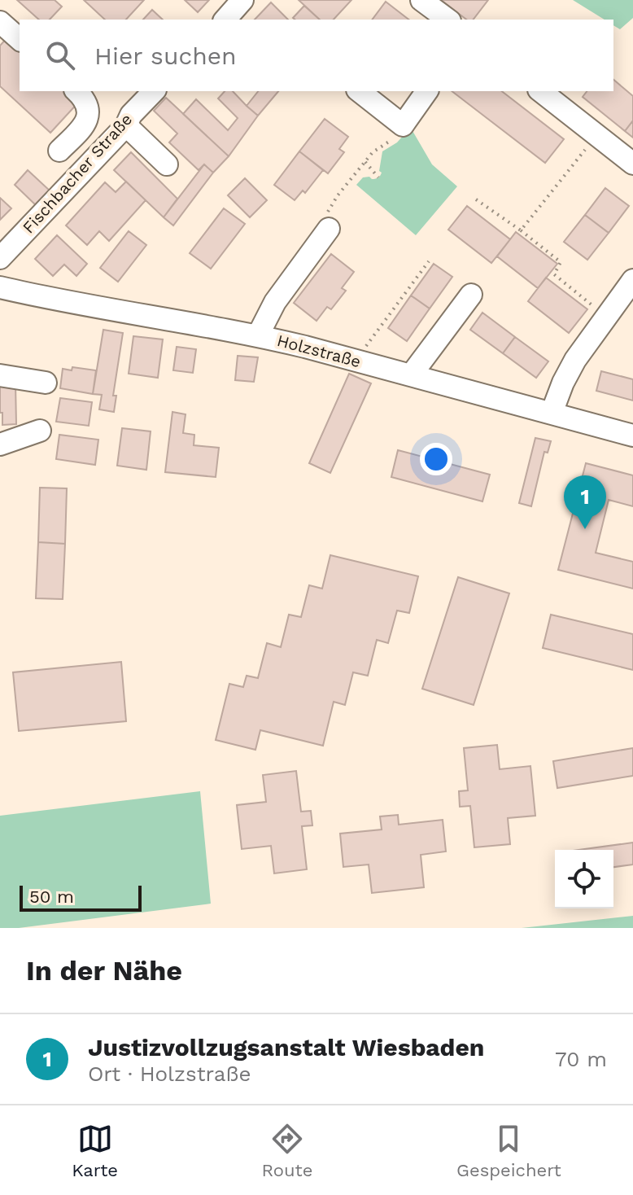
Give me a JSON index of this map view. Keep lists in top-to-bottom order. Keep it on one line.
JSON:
{"streets":{"street":["Fischbacher Straße","Holzstraße"]},"scale_bar":"50 m","page":{"search":"Hier suchen","pins":"1","scale":"50 m","heading":"In der Nähe","list":[{"mark":"1","name":"Justizvollzugsanstalt Wiesbaden","note":"Ort · Holzstraße","value":"70 m"}],"nav":["Karte","Route","Gespeichert"]}}
